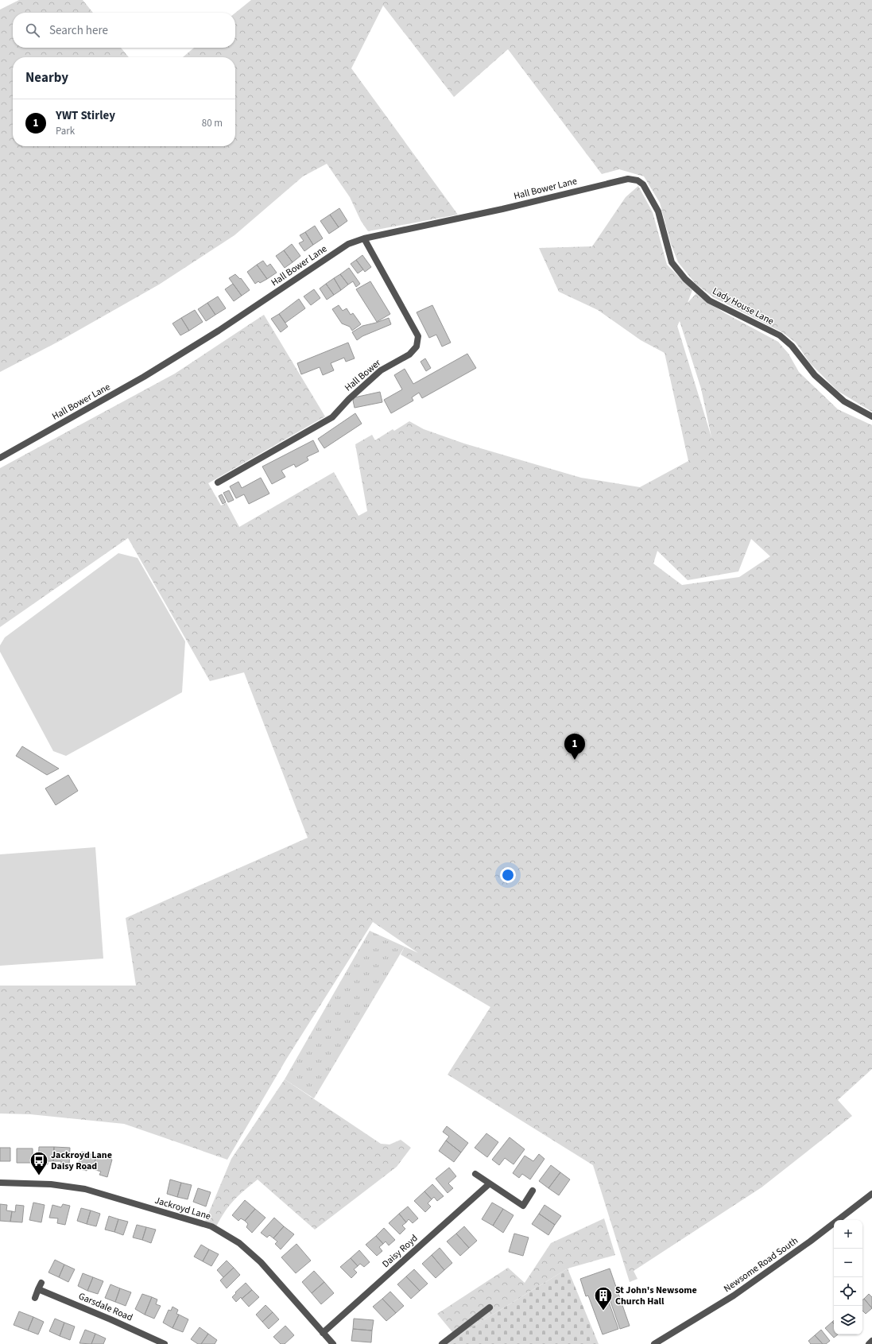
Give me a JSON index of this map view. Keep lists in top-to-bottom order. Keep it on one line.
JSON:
{"streets":{"street":["Hall Bower Lane","Lady House Lane","Hall Bower","Jackroyd Lane","Daisy Royd","Newsome Road South","Garsdale Road"]},"crossings":[["Hall Bower Lane","Lady House Lane"],["Hall Bower Lane","Hall Bower"],["Jackroyd Lane","Daisy Royd"]],"places":{"bus stop":["Jackroyd Lane Daisy Road"],"building":["St John's Newsome Church Hall"]},"page":{"search":"Search here","heading":"Nearby","list":[{"mark":"1","name":"YWT Stirley","note":"Park","value":"80 m"}],"pins":"1","map_buttons":["+","−"]}}
